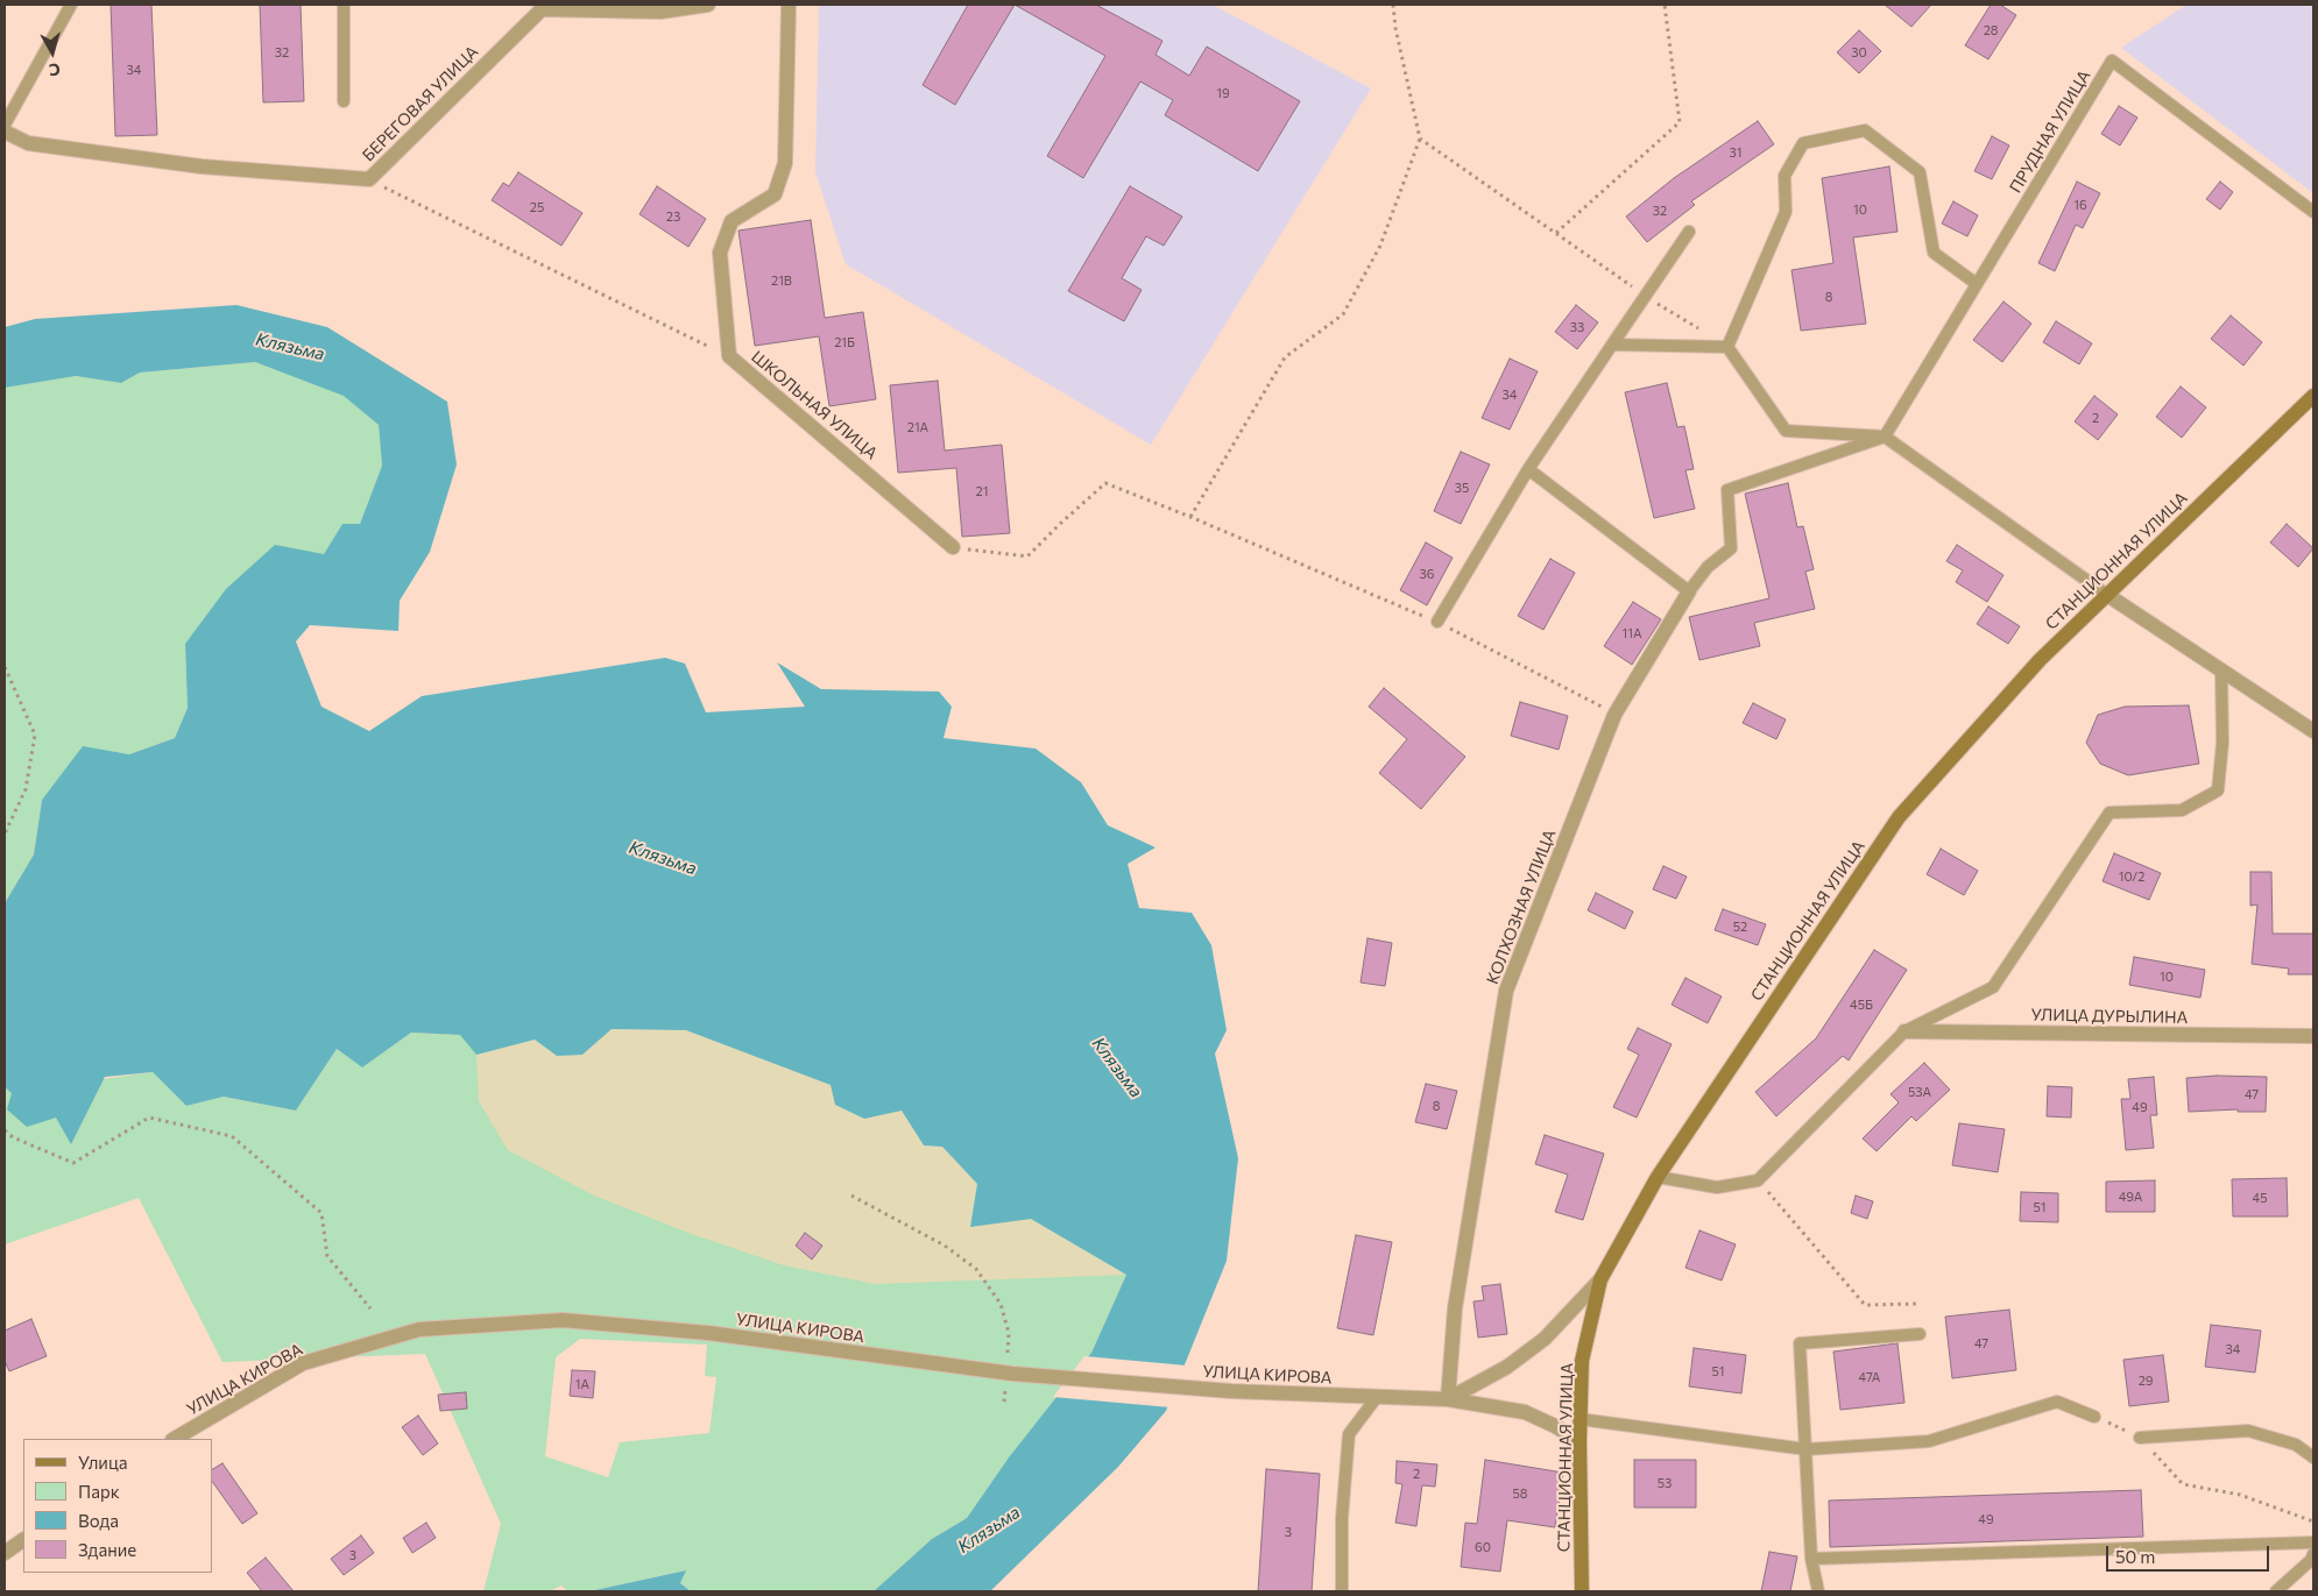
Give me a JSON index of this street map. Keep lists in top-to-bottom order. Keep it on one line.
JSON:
{"streets":{"main road":["СТАНЦИОННАЯ УЛИЦА"],"street":["БЕРЕГОВАЯ УЛИЦА","ШКОЛЬНАЯ УЛИЦА","КОЛХОЗНАЯ УЛИЦА","УЛИЦА ДУРЫЛИНА","УЛИЦА КИРОВА"],"lane":["ПРУДНАЯ УЛИЦА"]},"crossings":[["СТАНЦИОННАЯ УЛИЦА","УЛИЦА КИРОВА"],["КОЛХОЗНАЯ УЛИЦА","УЛИЦА КИРОВА"]],"water":["Клязьма"],"house_numbers":["28","32","30","34","19","31","16","25","10","32","23","21В","8","33","21Б","34","2","21А","35","21","36","11А","10/2","52","10","45Б","53А","47","8","49","49А","45","51","47","34","51","47А","29","1А","2","53","58","49","3","60","3"],"legend":["Улица","Парк","Вода","Здание"],"scale_bar":"50 m","north":"bottom"}
